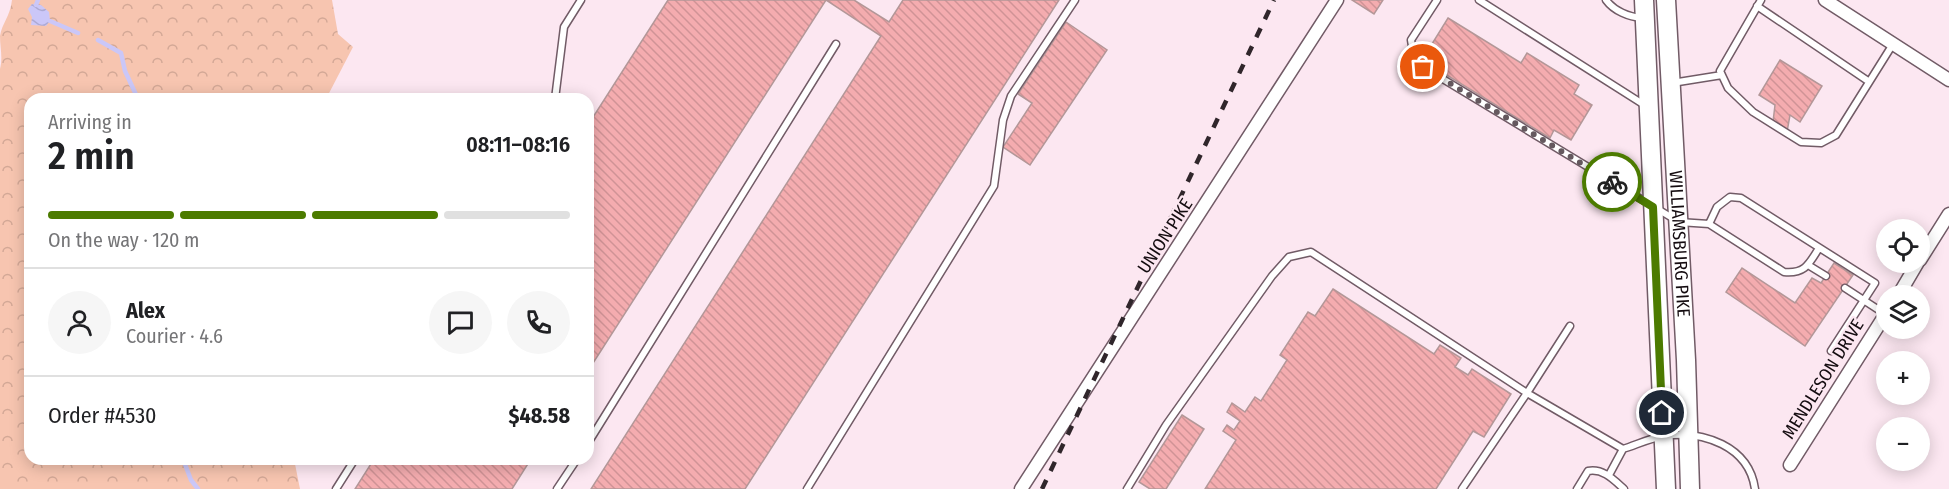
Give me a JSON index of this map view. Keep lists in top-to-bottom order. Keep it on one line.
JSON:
{"streets":{"main road":["WILLIAMSBURG PIKE"],"street":["UNION PIKE","MENDLESON DRIVE"]},"page":{"heading":["2 min","Arriving in","08:11–08:16"],"panel":["Alex","Courier · 4.6","Order #4530","$48.58"],"bar":"On the way · 120 m","map_buttons":["+","−"]}}
